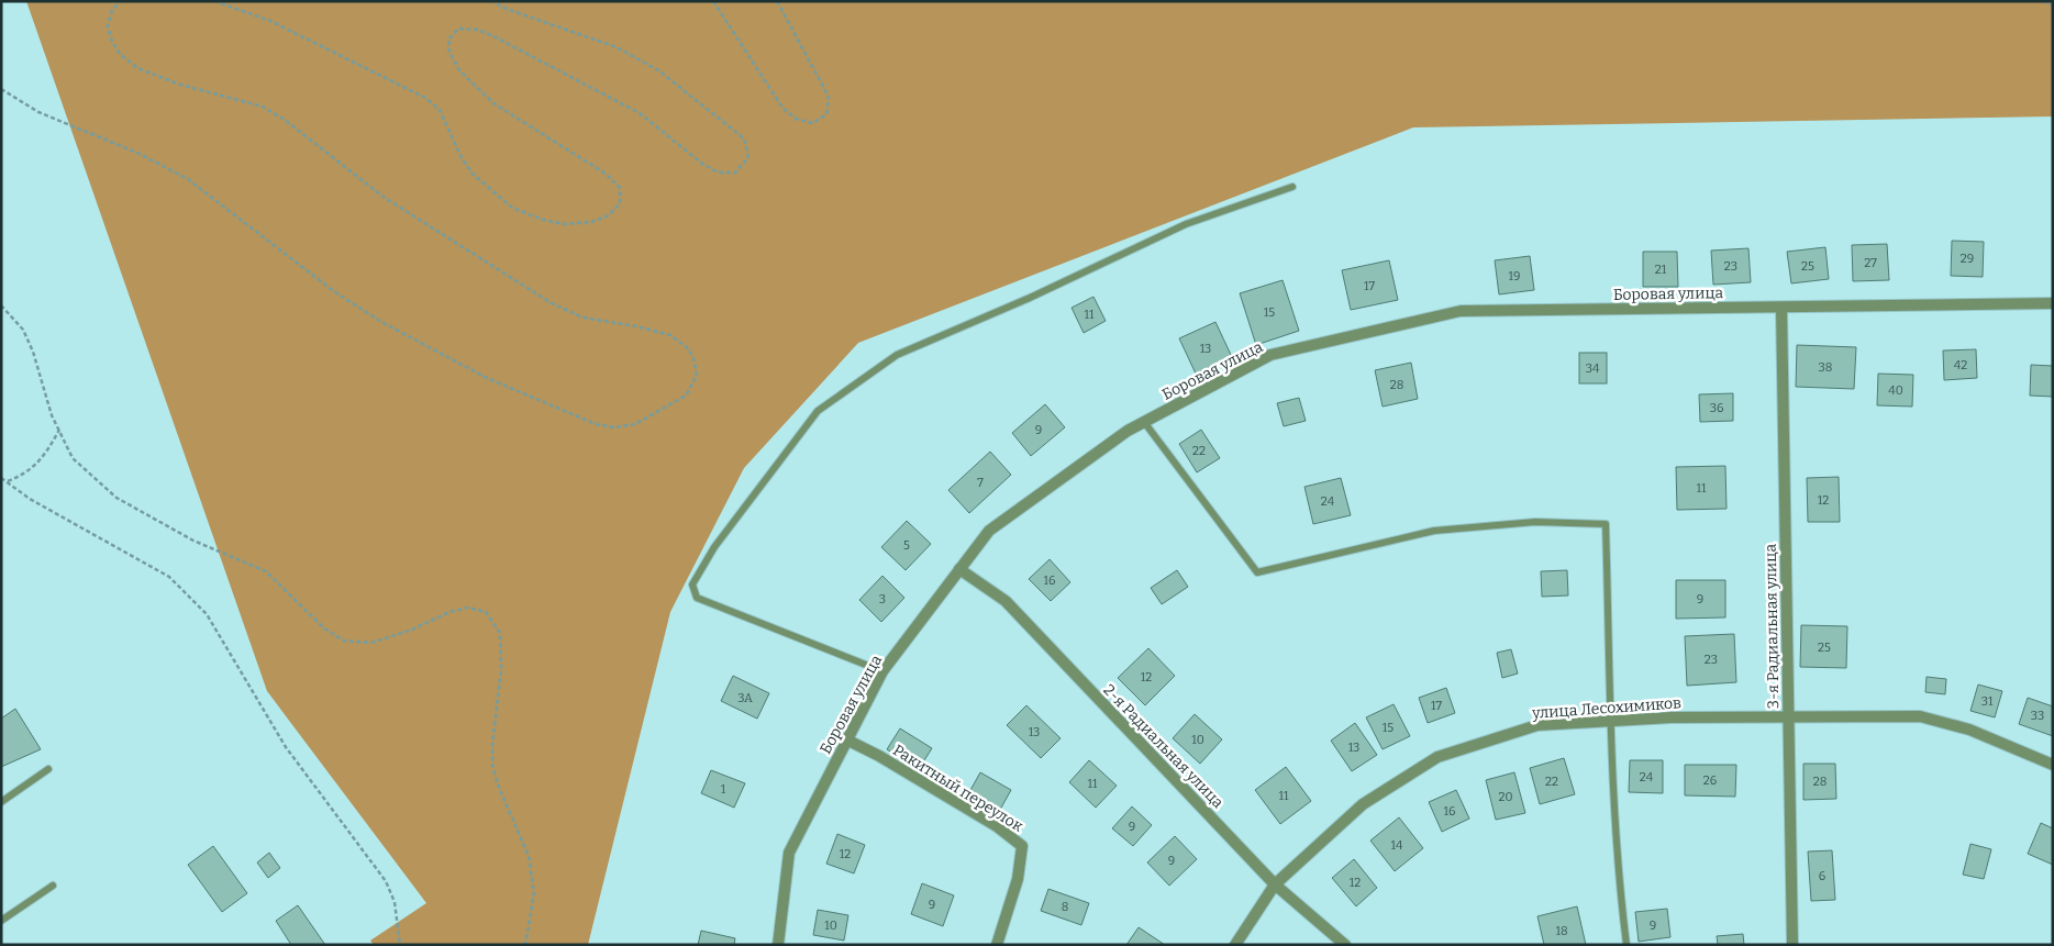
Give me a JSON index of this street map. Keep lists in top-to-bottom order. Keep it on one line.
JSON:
{"streets":{"street":["Боровая улица","3-я Радиальная улица","улица Лесохимиков","2-я Радиальная улица","Ракитный переулок"]},"crossings":[["Боровая улица","3-я Радиальная улица"],["Боровая улица","2-я Радиальная улица"],["Боровая улица","Ракитный переулок"],["3-я Радиальная улица","улица Лесохимиков"],["улица Лесохимиков","2-я Радиальная улица"]],"house_numbers":["29","27","23","25","21","19","17","15","11","13","42","38","34","28","40","36","9","22","7","11","12","24","5","16","3","9","25","23","12","3А","31","17","33","15","13","10","13","24","26","22","28","11","1","11","20","16","9","14","12","9","6","12","9","8","10","9","18"]}
